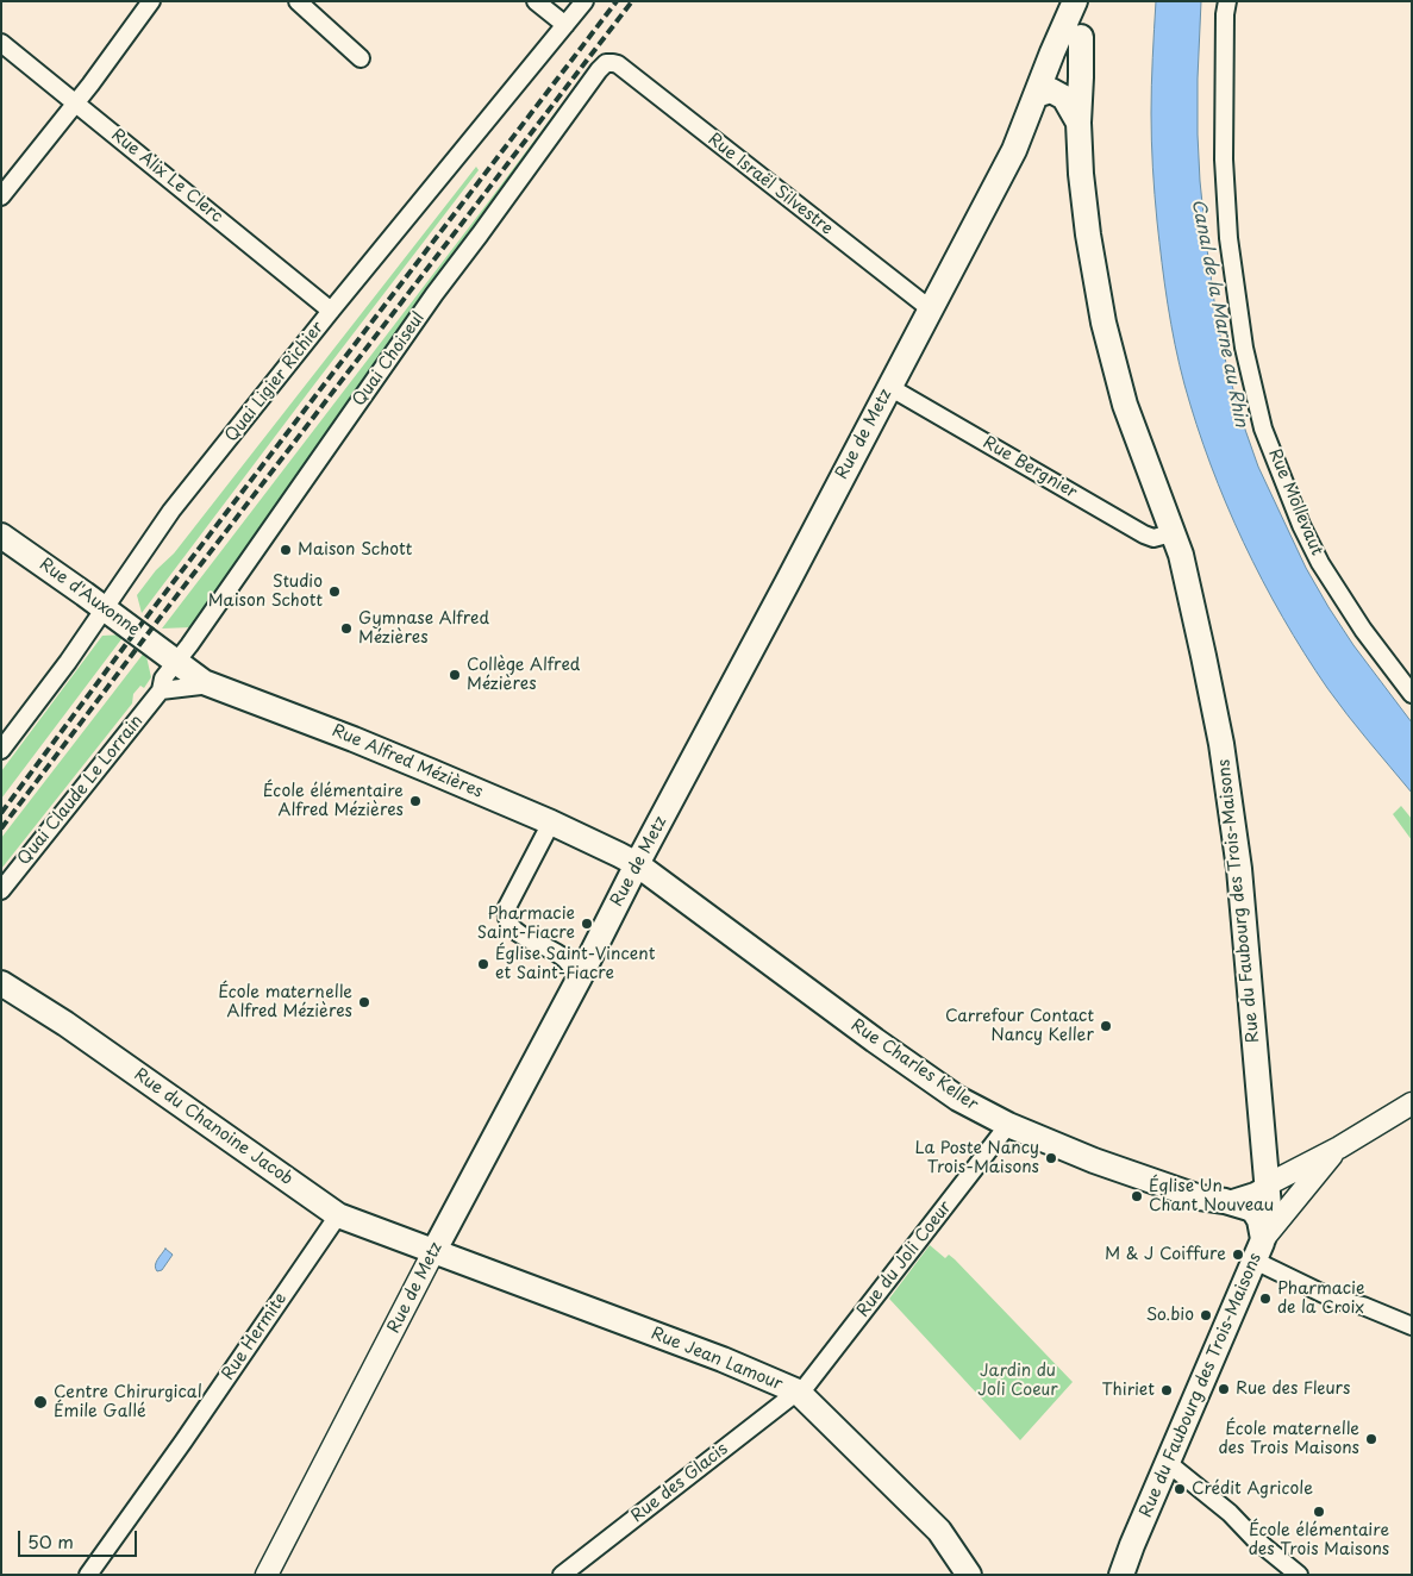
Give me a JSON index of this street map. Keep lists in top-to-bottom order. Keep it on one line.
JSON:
{"streets":{"main road":["Rue de Metz","Rue d'Auxonne","Rue Alfred Mézières","Rue du Faubourg des Trois-Maisons","Rue Charles Keller","Rue du Chanoine Jacob","Rue Jean Lamour"],"street":["Rue Alix Le Clerc","Rue Israël Silvestre","Quai Choiseul","Quai Ligier Richier","Rue Bergnier","Rue Mollevaut","Quai Claude Le Lorrain","Rue du Joli Coeur","Rue Hermite","Rue des Glacis"]},"crossings":[["Rue Alix Le Clerc","Quai Ligier Richier"],["Rue Israël Silvestre","Quai Choiseul"],["Rue Israël Silvestre","Rue de Metz"],["Quai Choiseul","Rue d'Auxonne"],["Quai Choiseul","Rue Alfred Mézières"],["Quai Choiseul","Quai Claude Le Lorrain"],["Quai Ligier Richier","Rue d'Auxonne"],["Rue de Metz","Rue Bergnier"],["Rue de Metz","Rue Alfred Mézières"],["Rue de Metz","Rue du Faubourg des Trois-Maisons"],["Rue de Metz","Rue Charles Keller"],["Rue de Metz","Rue du Chanoine Jacob"],["Rue de Metz","Rue Jean Lamour"],["Rue Bergnier","Rue du Faubourg des Trois-Maisons"],["Rue d'Auxonne","Rue Alfred Mézières"],["Rue d'Auxonne","Quai Claude Le Lorrain"],["Rue Alfred Mézières","Quai Claude Le Lorrain"],["Rue Alfred Mézières","Rue Charles Keller"],["Rue du Faubourg des Trois-Maisons","Rue Charles Keller"],["Rue Charles Keller","Rue du Joli Coeur"],["Rue du Chanoine Jacob","Rue Hermite"],["Rue du Chanoine Jacob","Rue Jean Lamour"],["Rue du Joli Coeur","Rue Jean Lamour"],["Rue du Joli Coeur","Rue des Glacis"],["Rue Jean Lamour","Rue des Glacis"]],"water":["Canal de la Marne au Rhin"],"parks":["Jardin du Joli Coeur"],"places":["Maison Schott","Studio Maison Schott","Gymnase Alfred Mézières","Collège Alfred Mézières","École élémentaire Alfred Mézières","Pharmacie Saint-Fiacre","Église Saint-Vincent et Saint-Fiacre","École maternelle Alfred Mézières","Carrefour Contact Nancy Keller","La Poste Nancy Trois-Maisons","Église Un Chant Nouveau","M & J Coiffure","Pharmacie de la Croix","So.bio","Rue des Fleurs","Thiriet","Centre Chirurgical Émile Gallé","École maternelle des Trois Maisons","Crédit Agricole","École élémentaire des Trois Maisons"],"scale_bar":"50 m"}
